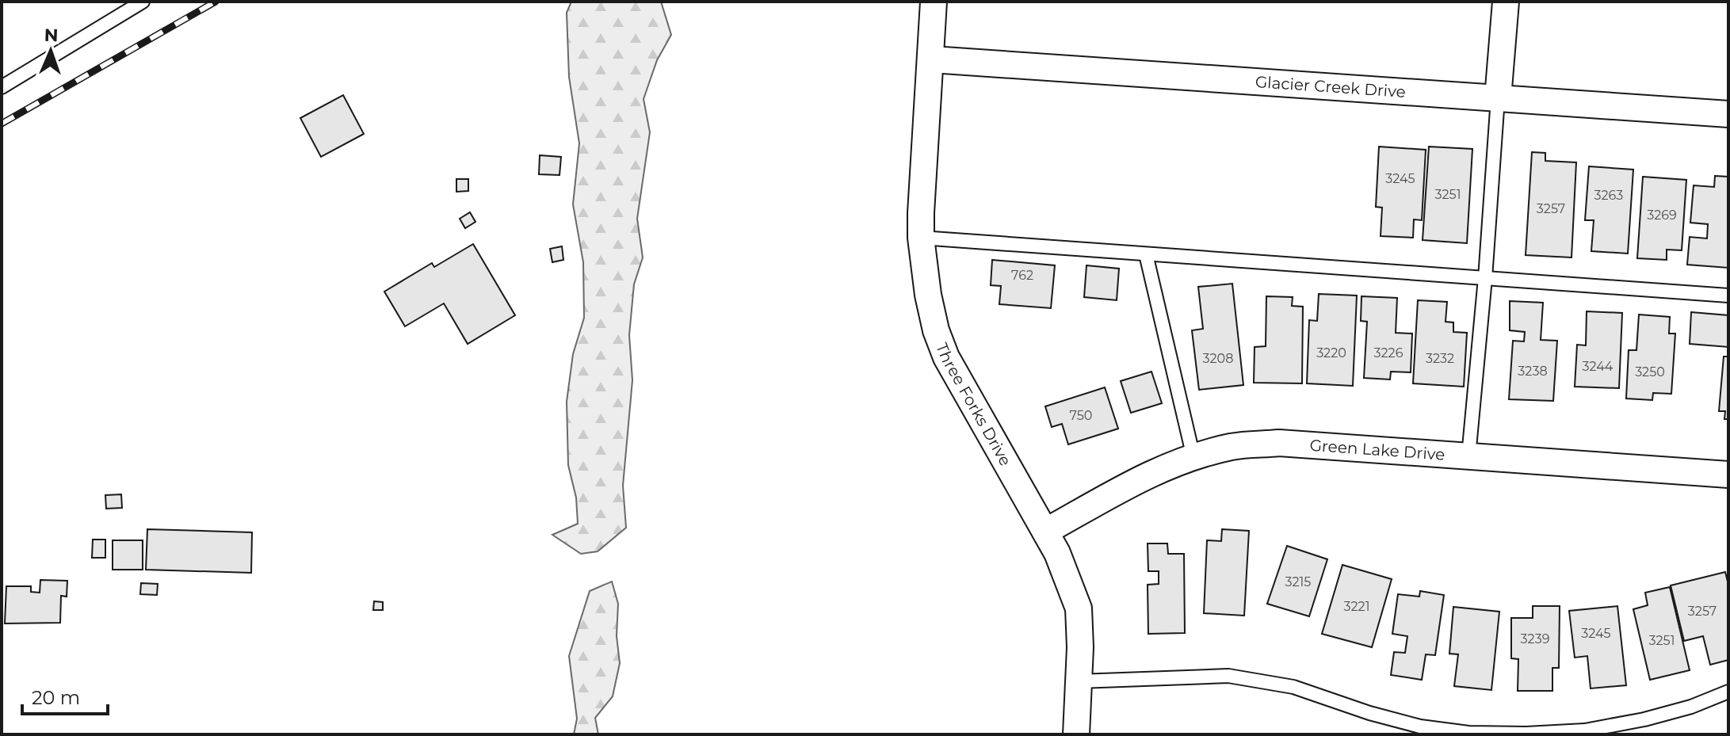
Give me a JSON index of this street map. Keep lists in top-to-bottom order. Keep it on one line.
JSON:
{"streets":{"street":["Glacier Creek Drive","Three Forks Drive","Green Lake Drive"]},"crossings":[["Glacier Creek Drive","Three Forks Drive"],["Three Forks Drive","Green Lake Drive"]],"house_numbers":["3245","3251","3263","3257","3269","762","3220","3226","3208","3232","3244","3238","3250","750","3215","3221","3257","3245","3239","3251"],"scale_bar":"20 m","north":"top"}
